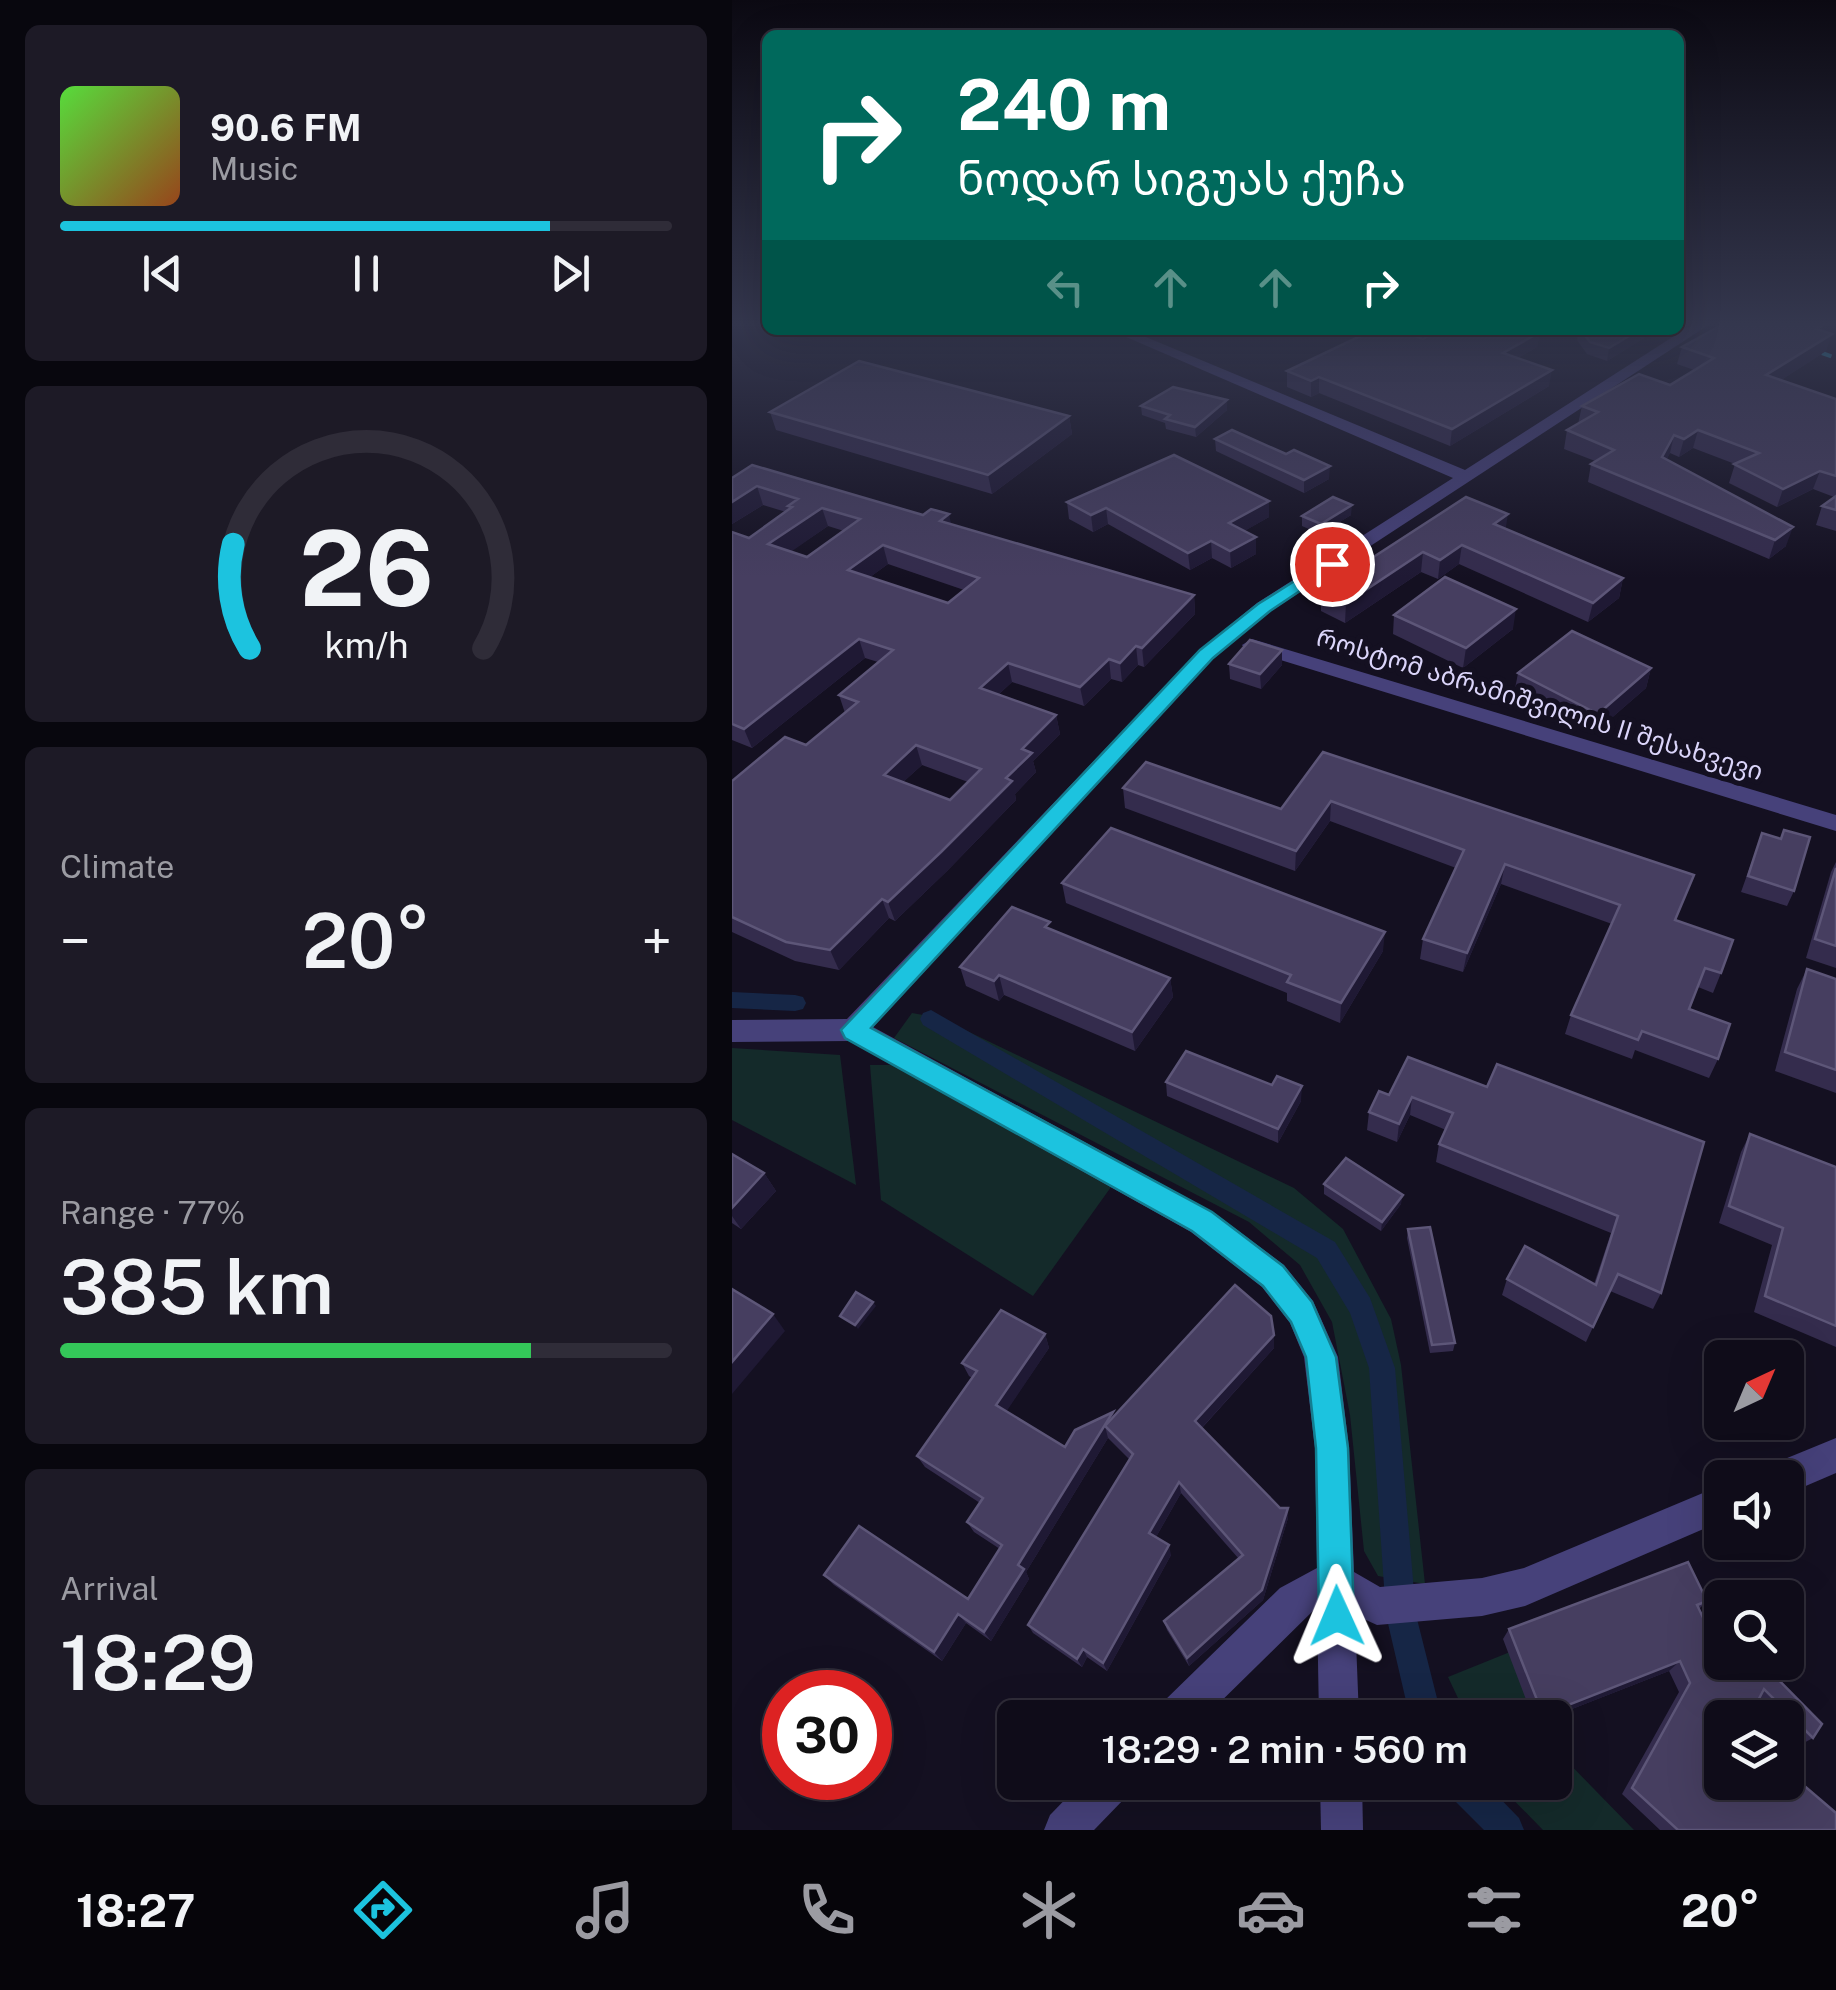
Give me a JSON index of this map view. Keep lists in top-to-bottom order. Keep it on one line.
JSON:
{"streets":{"street":["როსტომ აბრამიშვილის II შესახვევი"]},"north":"top right","page":{"turn":["240 m","ნოდარ სიგუას ქუჩა"],"song":["90.6 FM","Music"],"tile":["Climate",["Range · 77%","385 km"],["Arrival","18:29"]],"heat":["−","20°","+"],"limit":"30","trip":"18:29 · 2 min · 560 m","tabs":["18:27","20°"],"gauge":["26","km/h"]}}
